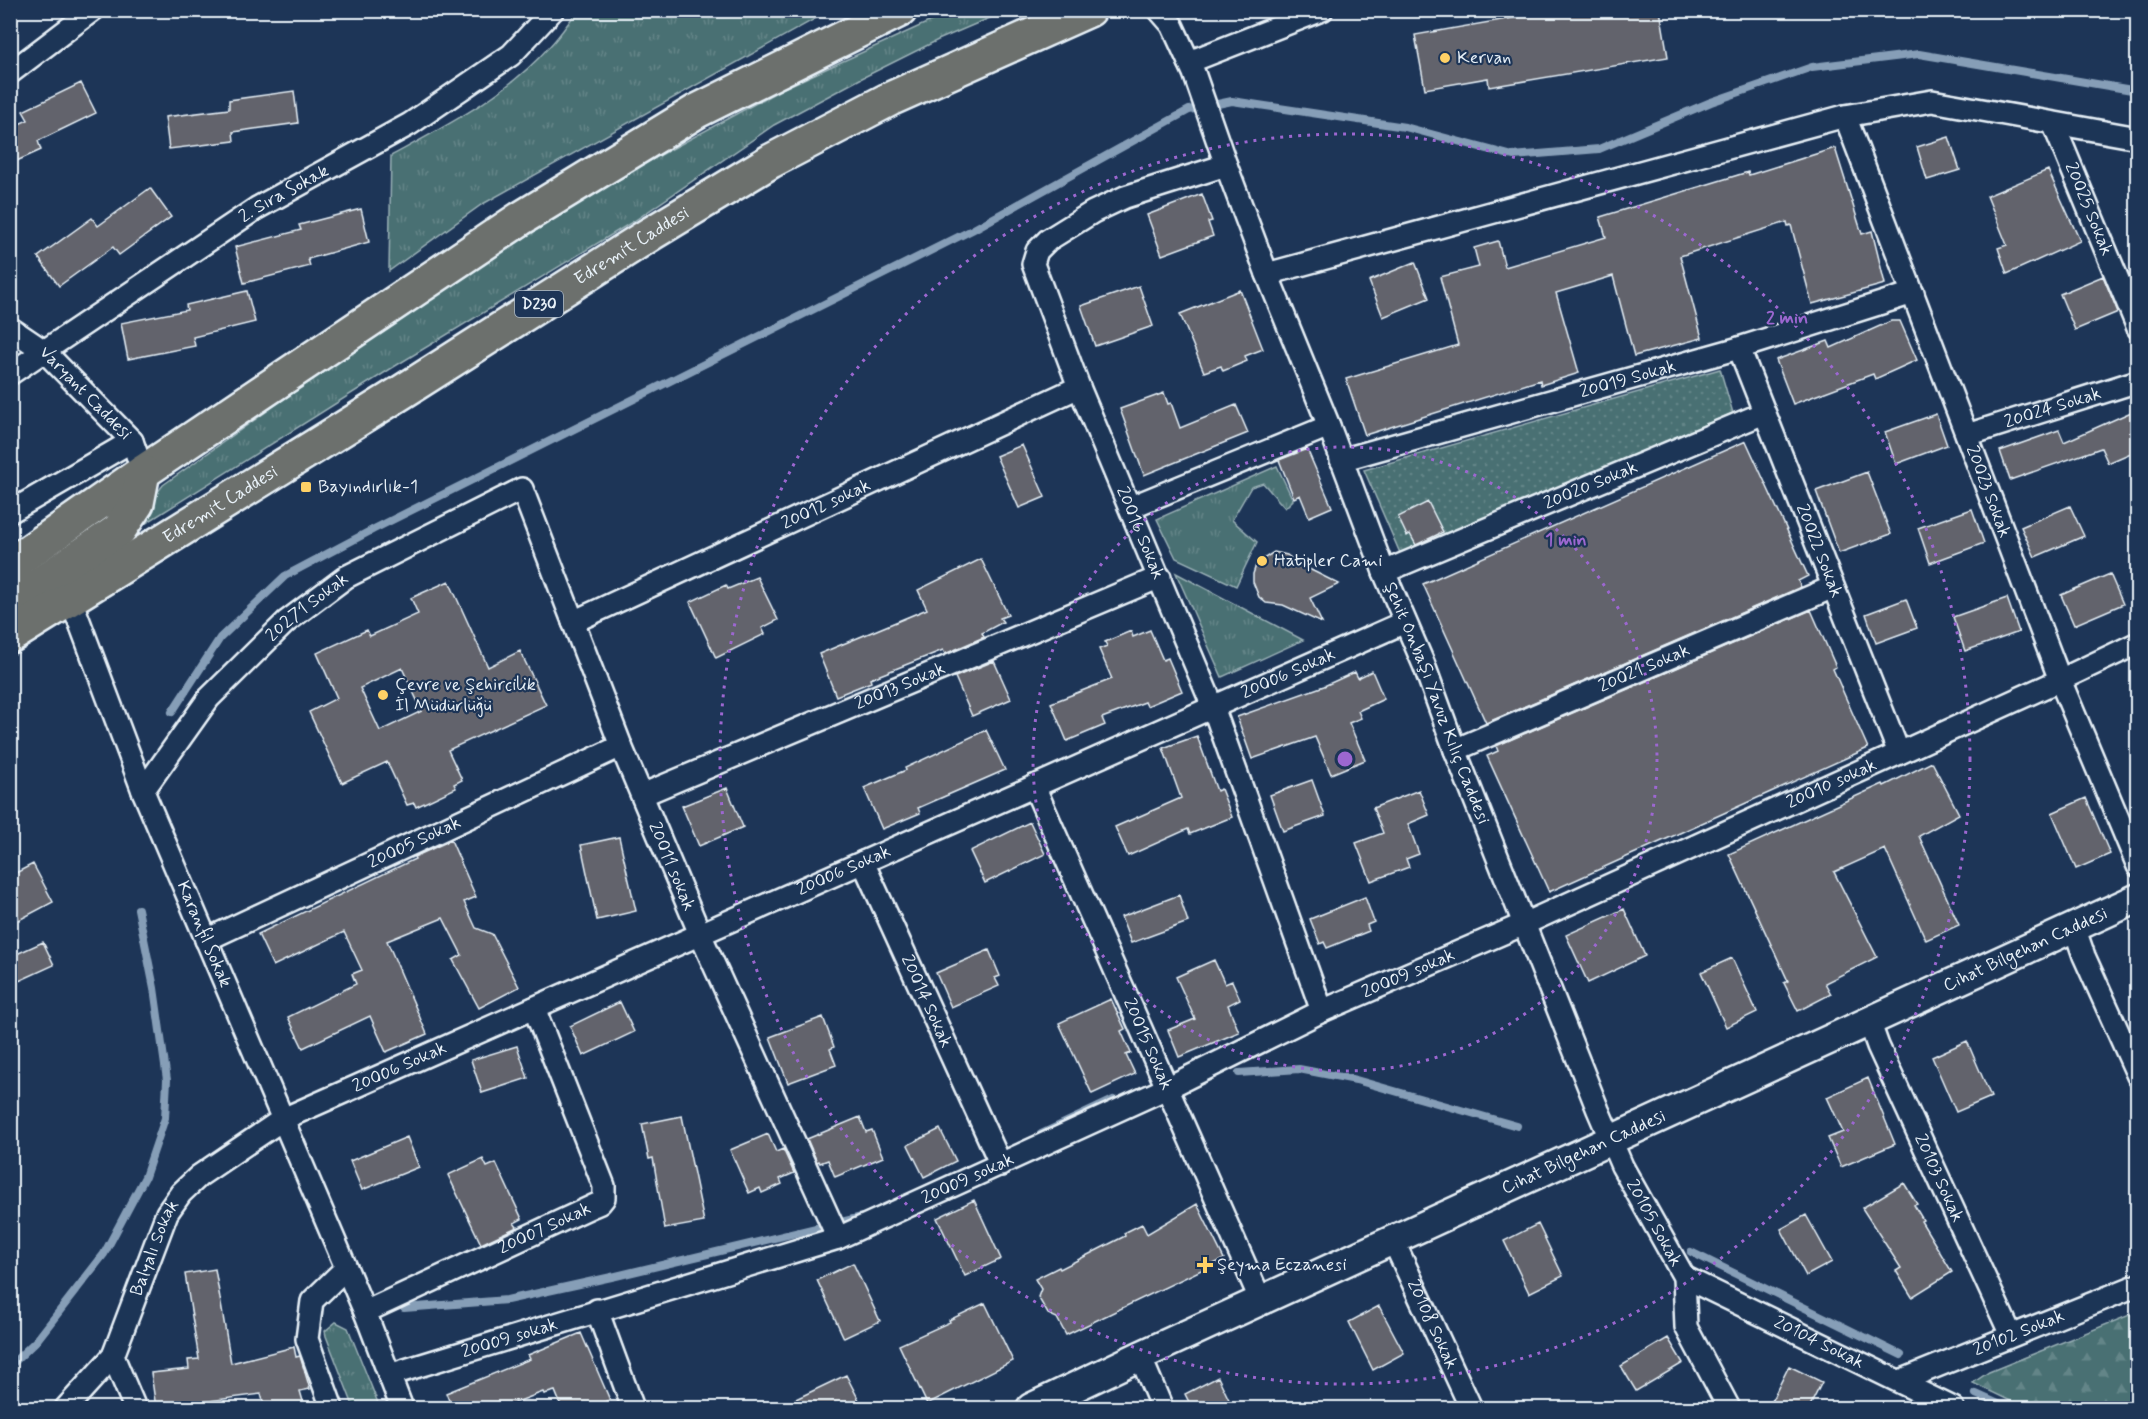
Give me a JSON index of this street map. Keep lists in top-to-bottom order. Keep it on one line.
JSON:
{"streets":{"highway":["Edremit Caddesi","D230"],"main road":["Cihat Bilgehan Caddesi"],"street":["2. Sıra Sokak","20025 Sokak","20019 Sokak","Varyant Caddesi","20024 Sokak","20020 Sokak","20023 Sokak","20012 sokak","20016 Sokak","20022 Sokak","20271 Sokak","20021 Sokak","20006 Sokak","20013 Sokak","Şehit Onbaşı Yavuz Kılıç Caddesi","20010 sokak","20005 Sokak","20011 sokak","Karanfil Sokak","20009 sokak","20014 Sokak","20015 Sokak","20103 Sokak","20105 Sokak","20007 Sokak","Balyalı Sokak","20108 Sokak","20102 Sokak","20104 Sokak"]},"crossings":[["2. Sıra Sokak","Varyant Caddesi"],["Edremit Caddesi","Karanfil Sokak"],["20019 Sokak","20023 Sokak"],["20019 Sokak","20022 Sokak"],["20019 Sokak","Şehit Onbaşı Yavuz Kılıç Caddesi"],["20024 Sokak","20023 Sokak"],["20020 Sokak","20022 Sokak"],["20020 Sokak","Şehit Onbaşı Yavuz Kılıç Caddesi"],["20023 Sokak","20010 sokak"],["20012 sokak","20016 Sokak"],["20012 sokak","20011 sokak"],["20016 Sokak","20006 Sokak"],["20016 Sokak","20013 Sokak"],["20016 Sokak","Şehit Onbaşı Yavuz Kılıç Caddesi"],["20016 Sokak","20009 sokak"],["20022 Sokak","20021 Sokak"],["20022 Sokak","20010 sokak"],["20271 Sokak","20011 sokak"],["20271 Sokak","Karanfil Sokak"],["20021 Sokak","Şehit Onbaşı Yavuz Kılıç Caddesi"],["20006 Sokak","Şehit Onbaşı Yavuz Kılıç Caddesi"],["20006 Sokak","20011 sokak"],["20006 Sokak","Karanfil Sokak"],["20006 Sokak","20014 Sokak"],["20006 Sokak","20015 Sokak"],["20006 Sokak","20007 Sokak"],["20006 Sokak","Balyalı Sokak"],["20013 Sokak","20011 sokak"],["Şehit Onbaşı Yavuz Kılıç Caddesi","20010 sokak"],["Şehit Onbaşı Yavuz Kılıç Caddesi","Cihat Bilgehan Caddesi"],["Şehit Onbaşı Yavuz Kılıç Caddesi","20009 sokak"],["Şehit Onbaşı Yavuz Kılıç Caddesi","20105 Sokak"],["20010 sokak","20009 sokak"],["20005 Sokak","20011 sokak"],["20005 Sokak","Karanfil Sokak"],["20011 sokak","20009 sokak"],["Karanfil Sokak","20009 sokak"],["Karanfil Sokak","20007 Sokak"],["Karanfil Sokak","Balyalı Sokak"],["Cihat Bilgehan Caddesi","20015 Sokak"],["Cihat Bilgehan Caddesi","20103 Sokak"],["Cihat Bilgehan Caddesi","20105 Sokak"],["Cihat Bilgehan Caddesi","20108 Sokak"],["20009 sokak","20014 Sokak"],["20009 sokak","20015 Sokak"],["20103 Sokak","20102 Sokak"],["20105 Sokak","20104 Sokak"],["20102 Sokak","20104 Sokak"]],"places":{"other":["Kervan","Hatipler Cami","Çevre ve Şehircilik İl Müdürlüğü"],"transit":["Bayındırlık-1"],"health":["Şeyma Eczanesi"]},"rings":["2 min","1 min"]}
